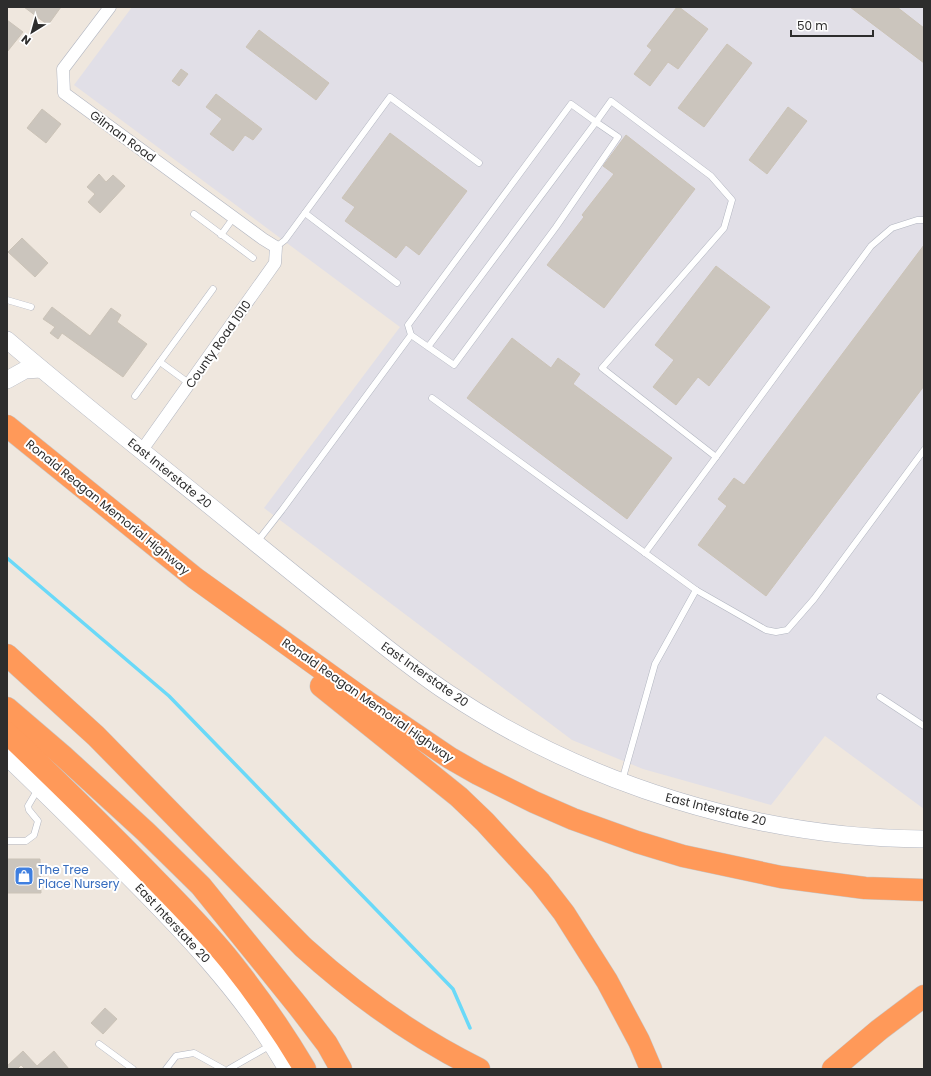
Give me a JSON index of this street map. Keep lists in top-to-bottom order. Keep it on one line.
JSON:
{"streets":{"highway":["Ronald Reagan Memorial Highway"],"main road":["East Interstate 20"],"street":["Gilman Road","County Road 1010"]},"crossings":[["Gilman Road","County Road 1010"],["County Road 1010","East Interstate 20"]],"places":{"shop":["The Tree Place Nursery"]},"scale_bar":"50 m","north":"bottom left"}
